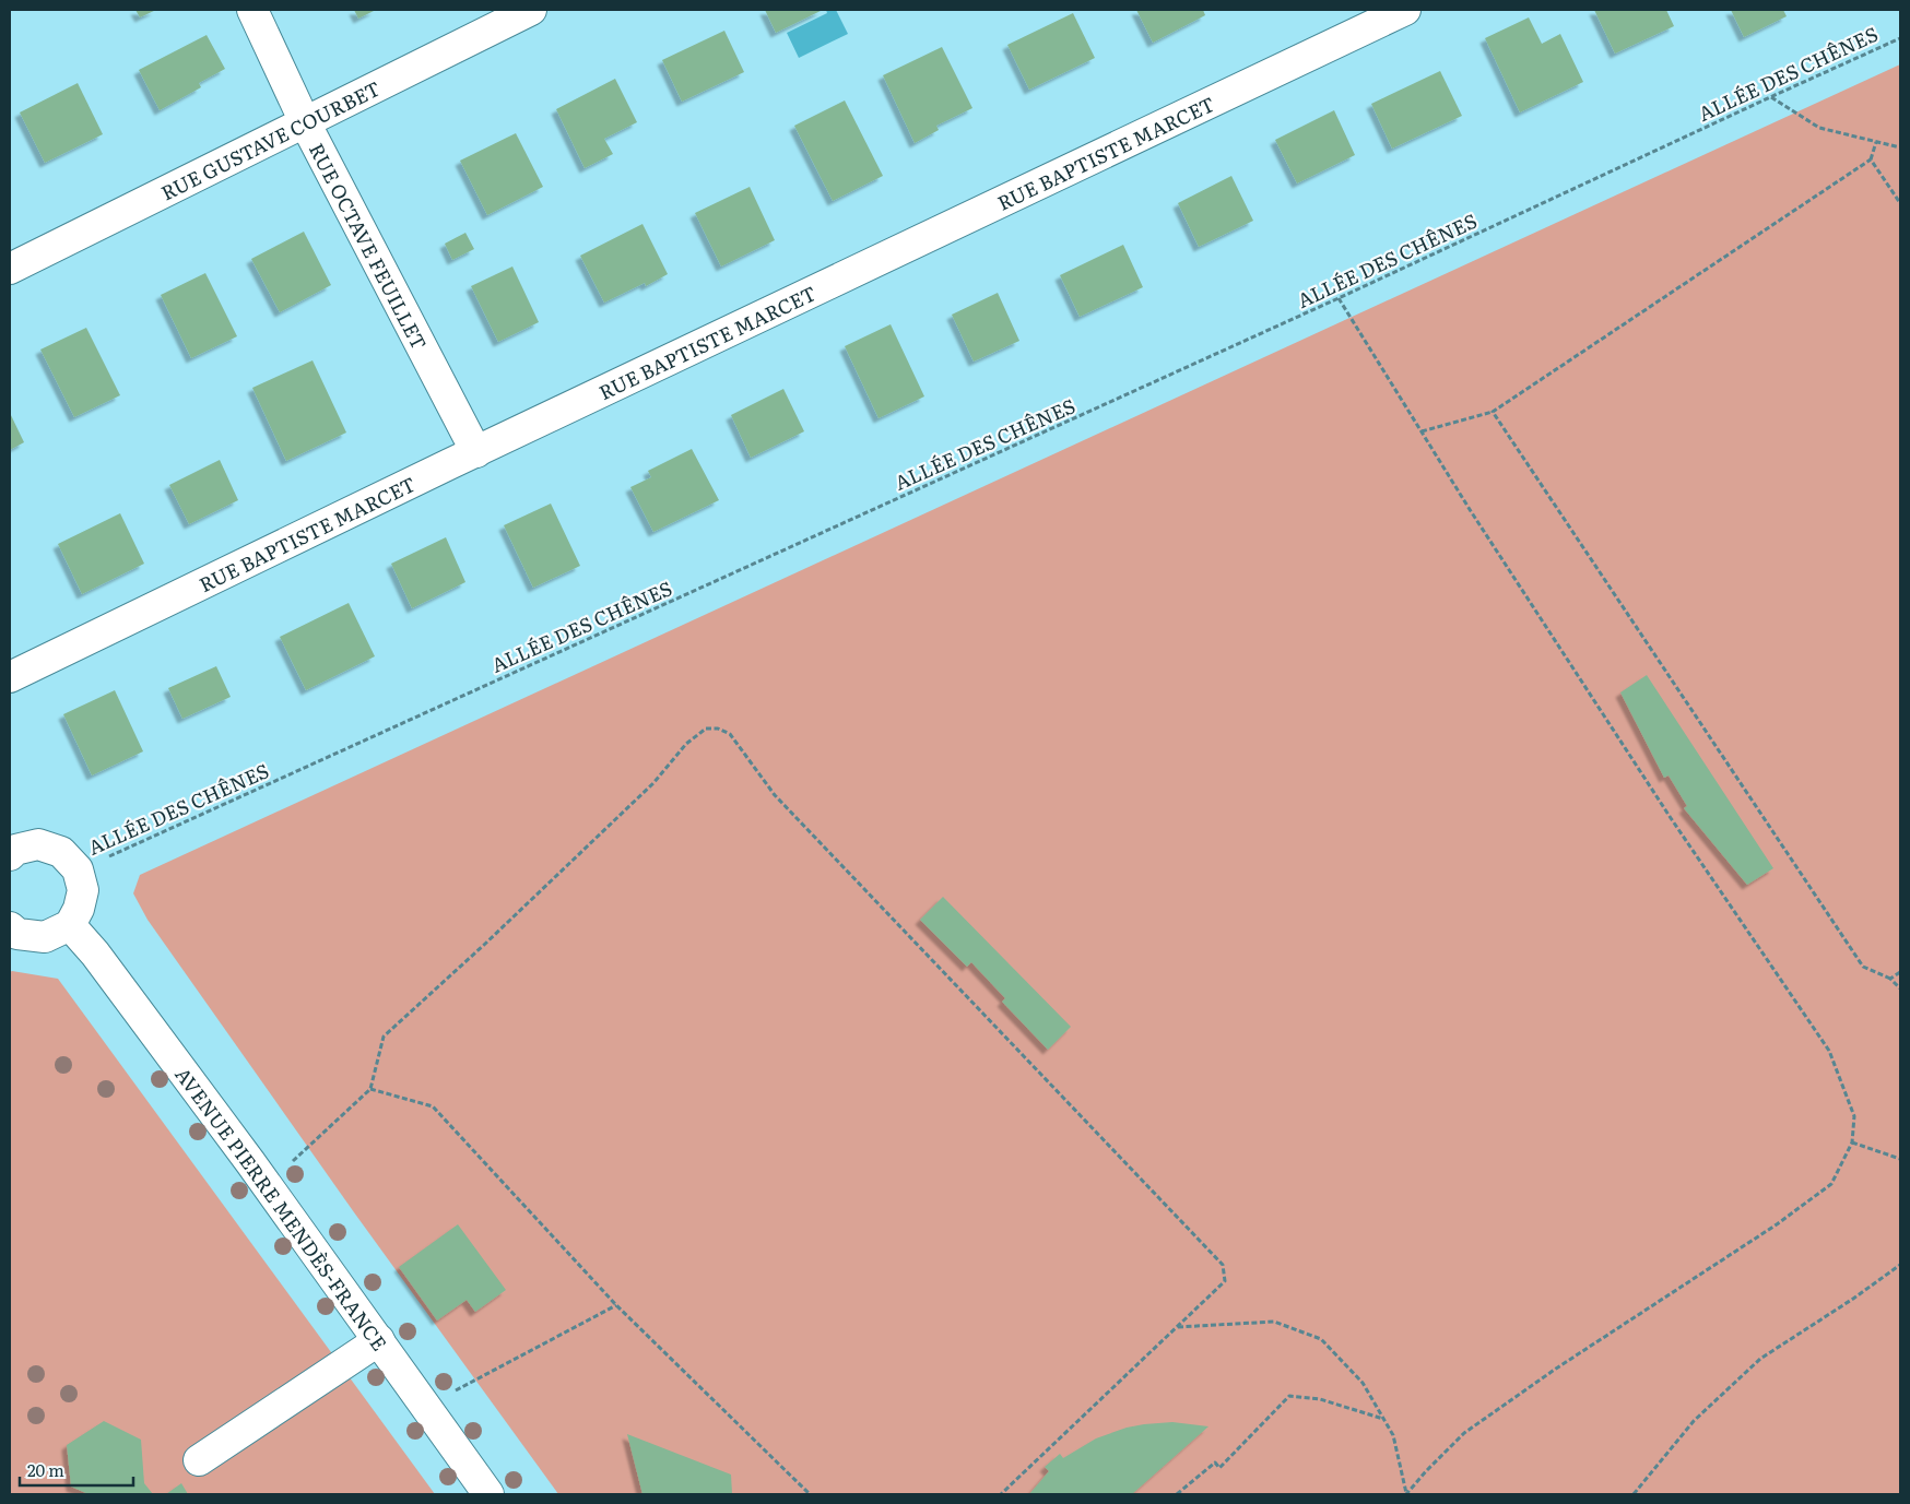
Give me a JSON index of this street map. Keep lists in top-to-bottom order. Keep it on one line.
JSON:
{"streets":{"street":["RUE GUSTAVE COURBET","RUE BAPTISTE MARCET","RUE OCTAVE FEUILLET","AVENUE PIERRE MENDÈS-FRANCE"],"path":["ALLÉE DES CHÊNES"]},"crossings":[["RUE GUSTAVE COURBET","RUE OCTAVE FEUILLET"],["RUE BAPTISTE MARCET","RUE OCTAVE FEUILLET"]],"scale_bar":"20 m"}
